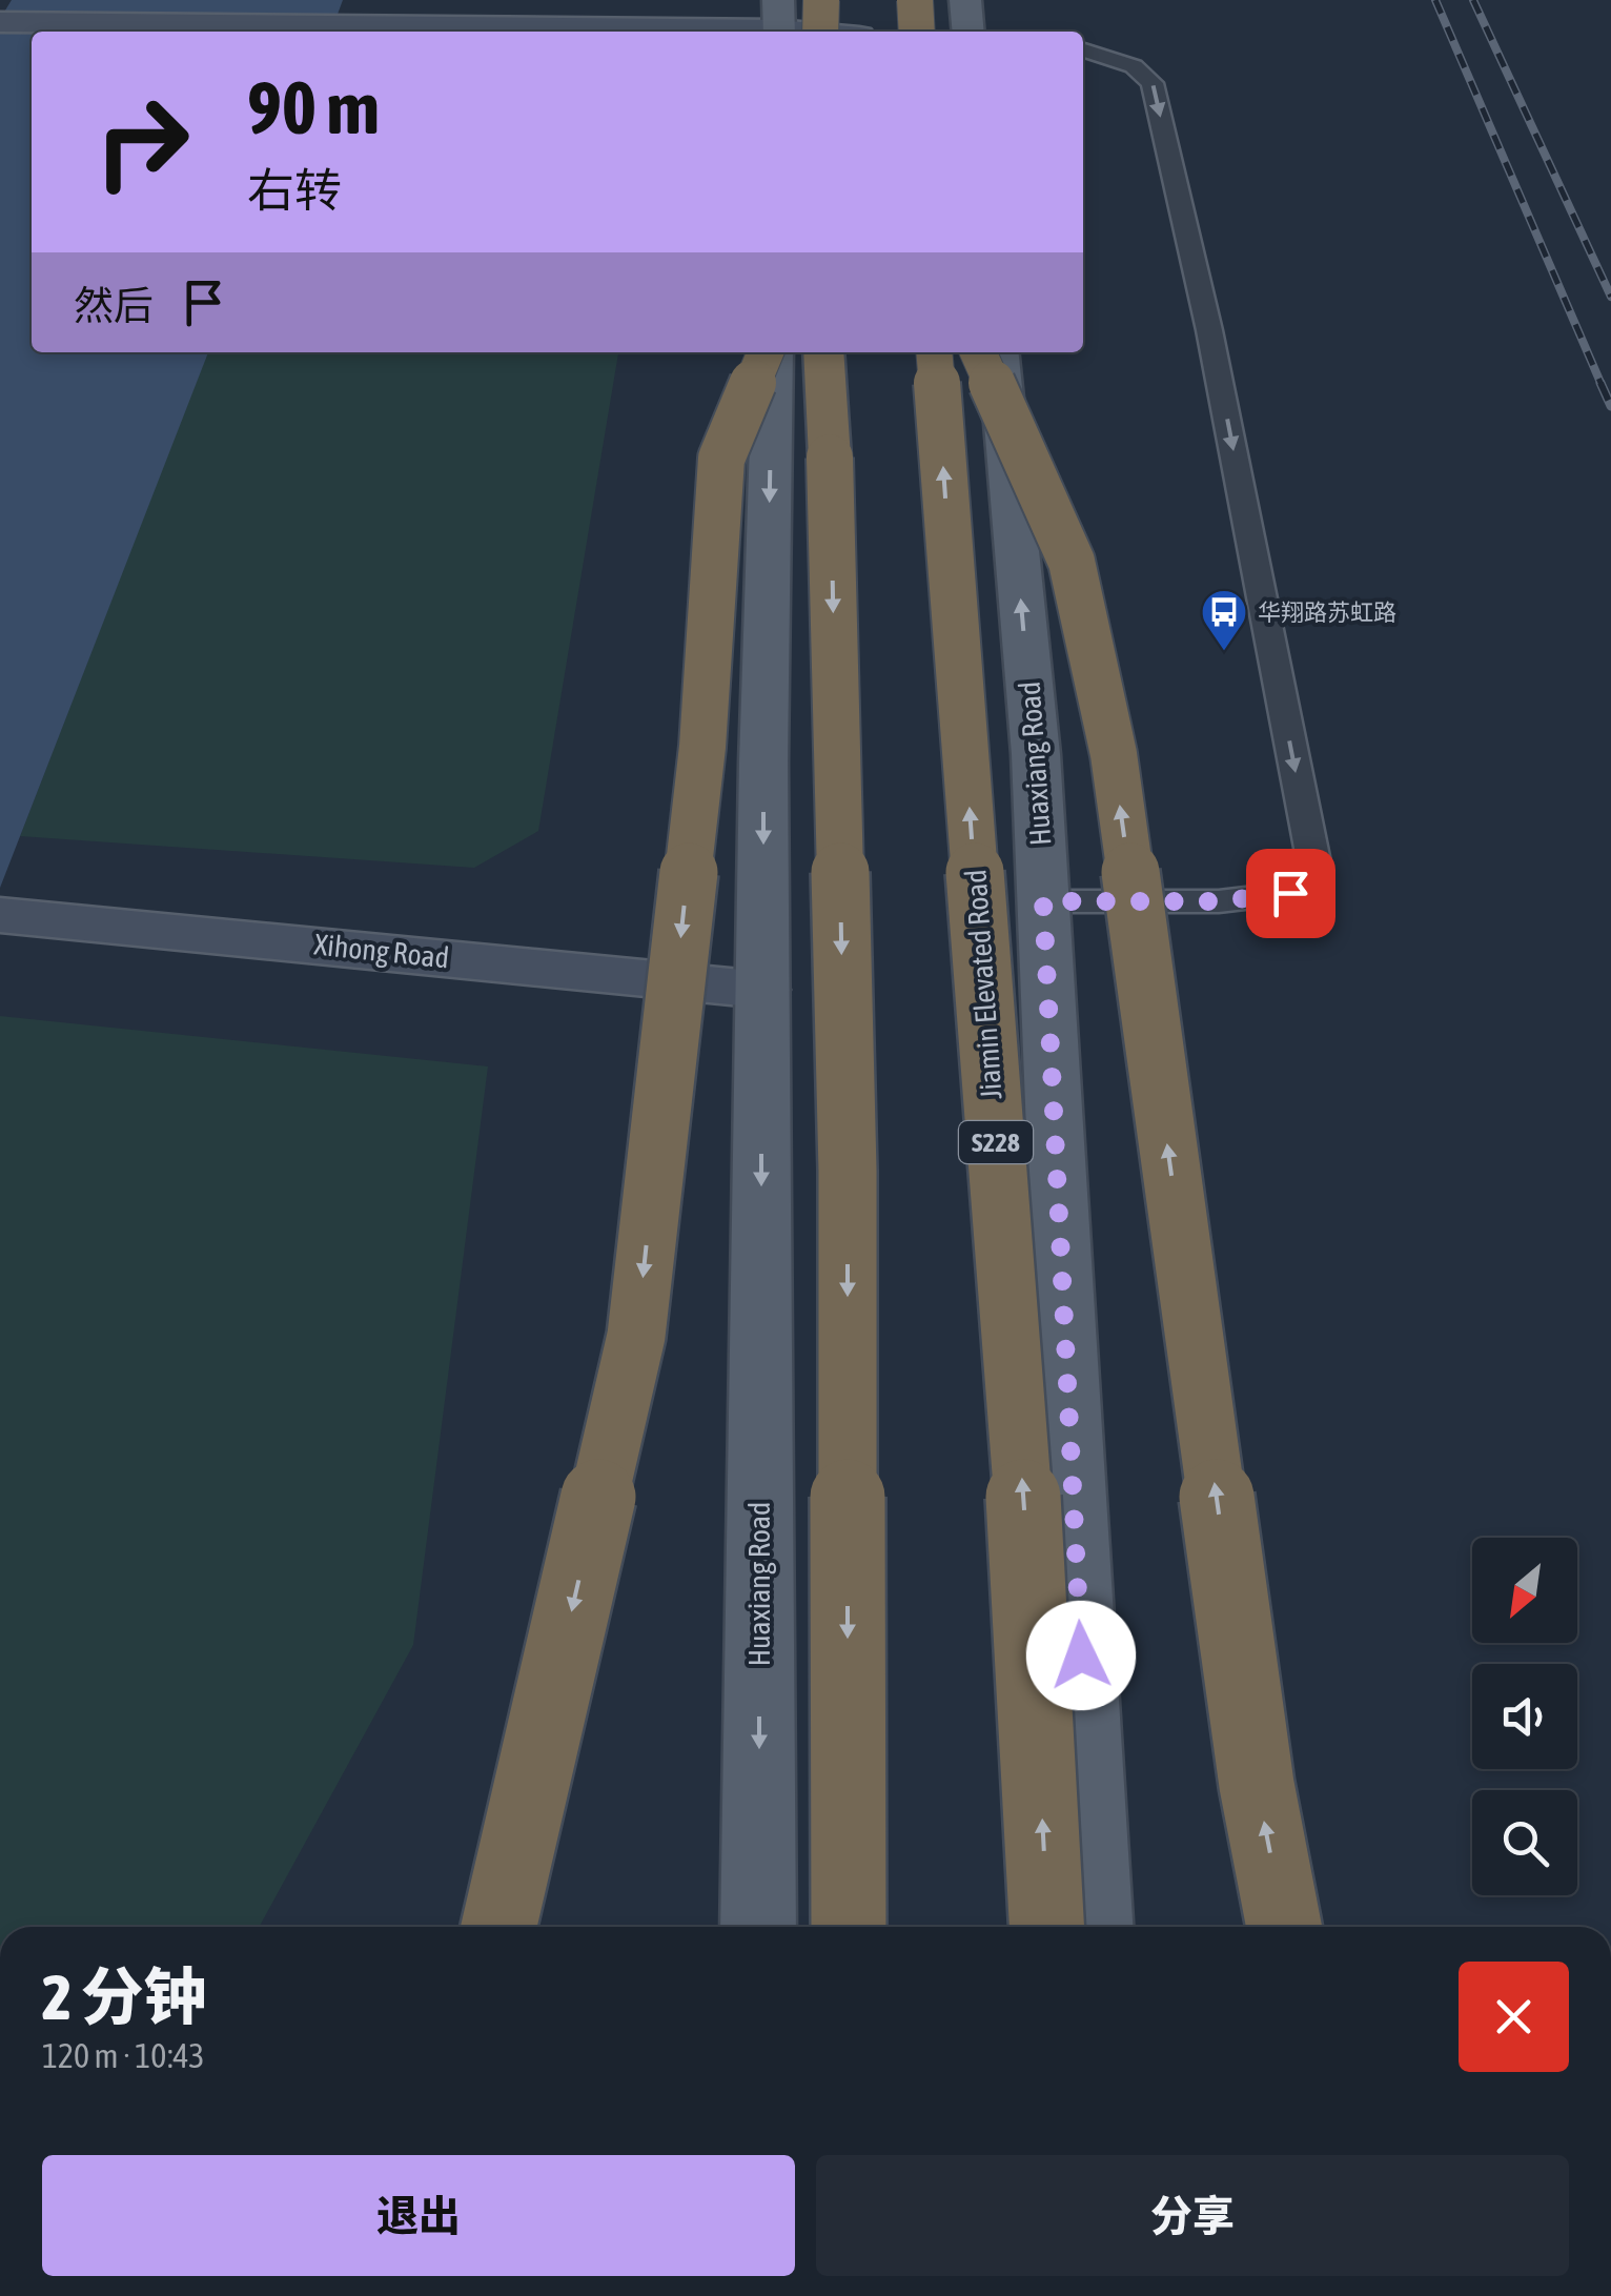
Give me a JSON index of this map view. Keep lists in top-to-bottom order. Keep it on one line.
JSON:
{"streets":{"highway":["Jiamin Elevated Road","S228"],"main road":["Huaxiang Road","Xihong Road"]},"crossings":[["Huaxiang Road","Xihong Road"]],"places":{"bus stop":["华翔路苏虹路"]},"north":"bottom left","page":{"turn":["90 m","右转"],"then":"然后","heading":["2 分钟","120 m · 10:43"],"buttons":["退出","分享"]}}
